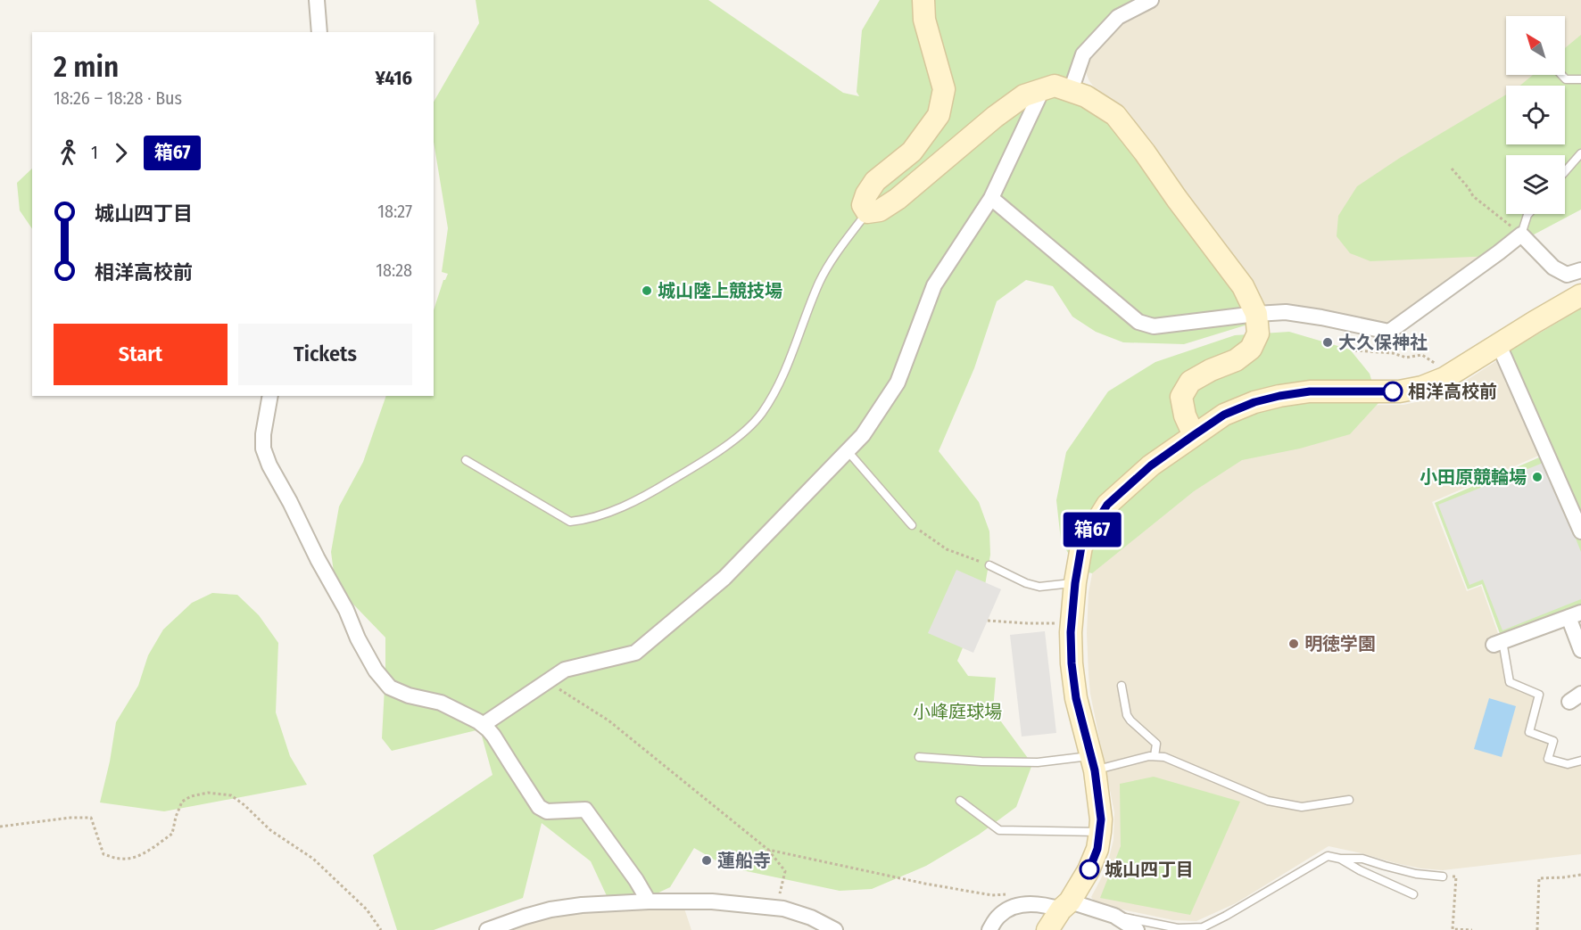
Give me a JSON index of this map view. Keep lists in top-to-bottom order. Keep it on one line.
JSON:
{"parks":["小峰庭球場"],"places":["城山陸上競技場","大久保神社","相洋高校前","小田原競輪場","明徳学園","蓮船寺","城山四丁目"],"lines":["bus line 箱67"],"north":"top left","page":{"on_map":"箱67","heading":["2 min","18:26 – 18:28 · Bus","¥416"],"legs":["1","箱67"],"list":[{"name":"城山四丁目","value":"18:27"},{"name":"相洋高校前","value":"18:28"}],"buttons":["Start","Tickets"]}}
